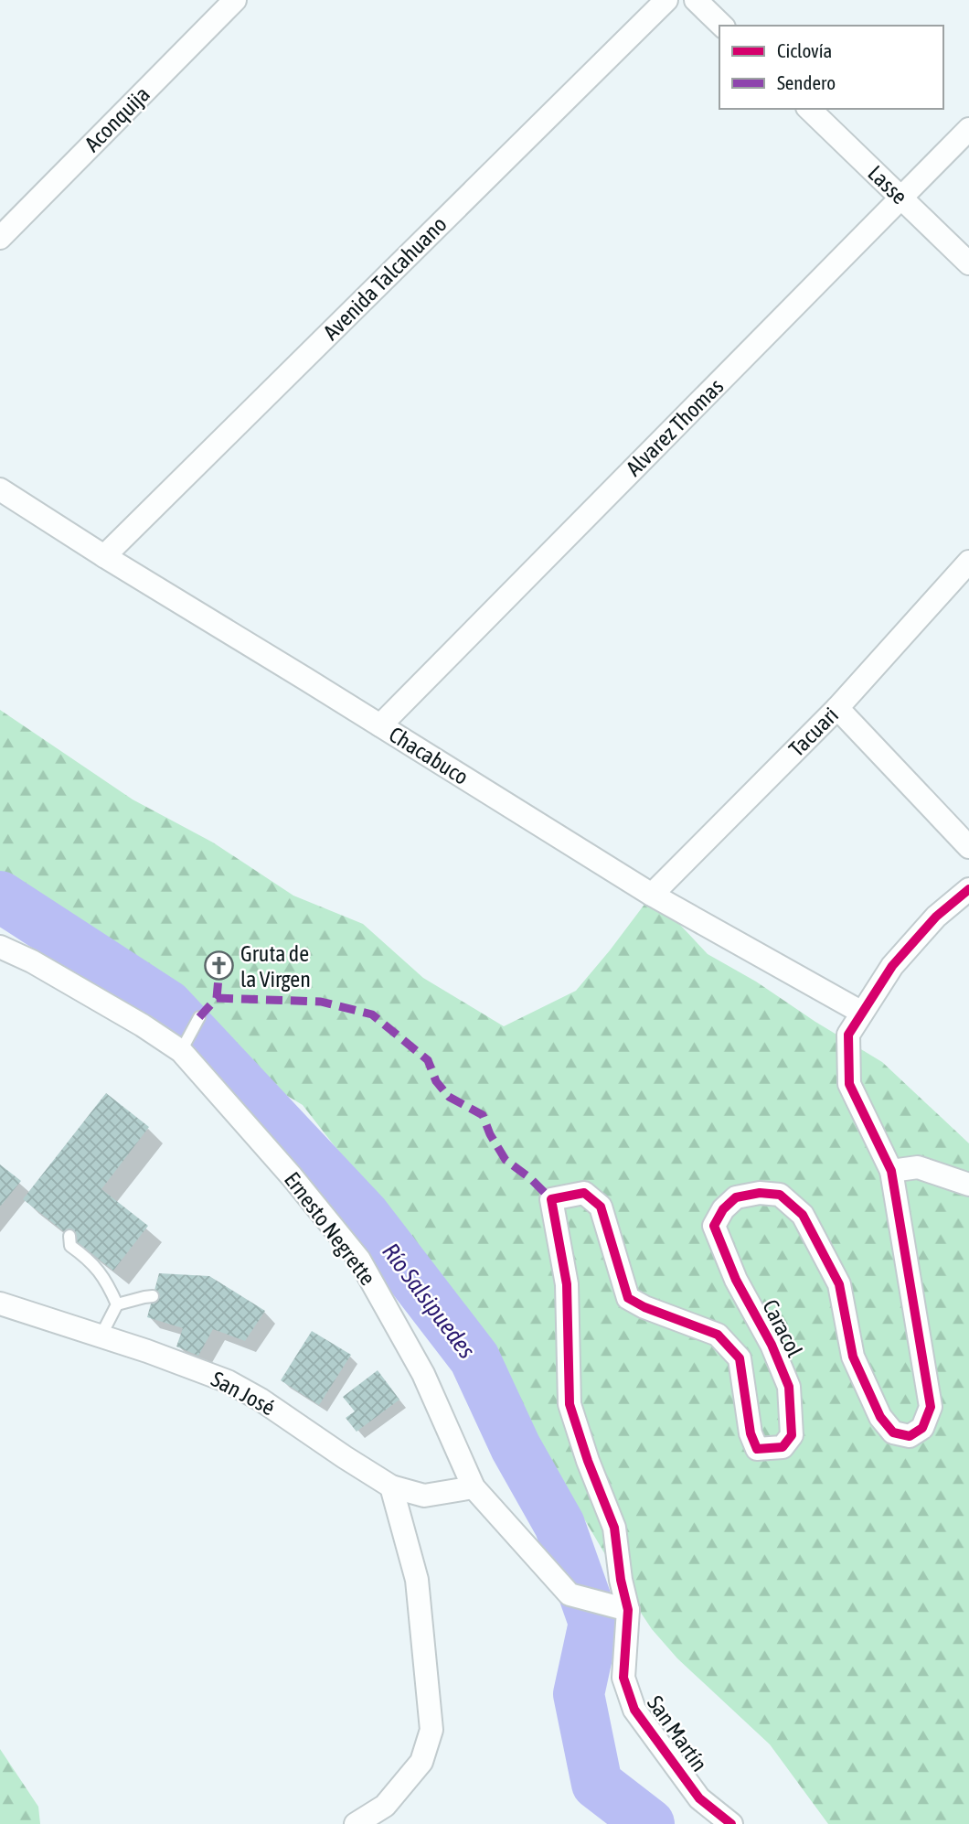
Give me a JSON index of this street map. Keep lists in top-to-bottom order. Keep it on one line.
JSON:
{"streets":{"street":["Aconquija","Lasse","Avenida Talcahuano","Alvarez Thomas","Tacuari","Chacabuco","Ernesto Negrette","Caracol","San José","San Martín"]},"crossings":[["Lasse","Alvarez Thomas"],["Avenida Talcahuano","Chacabuco"],["Alvarez Thomas","Chacabuco"],["Tacuari","Chacabuco"],["Chacabuco","Caracol"],["Ernesto Negrette","Caracol"],["Ernesto Negrette","San José"],["Ernesto Negrette","San Martín"],["Caracol","San Martín"]],"water":["Río Salsipuedes"],"places":{"church":["Gruta de la Virgen"]},"legend":["Ciclovía","Sendero"]}
